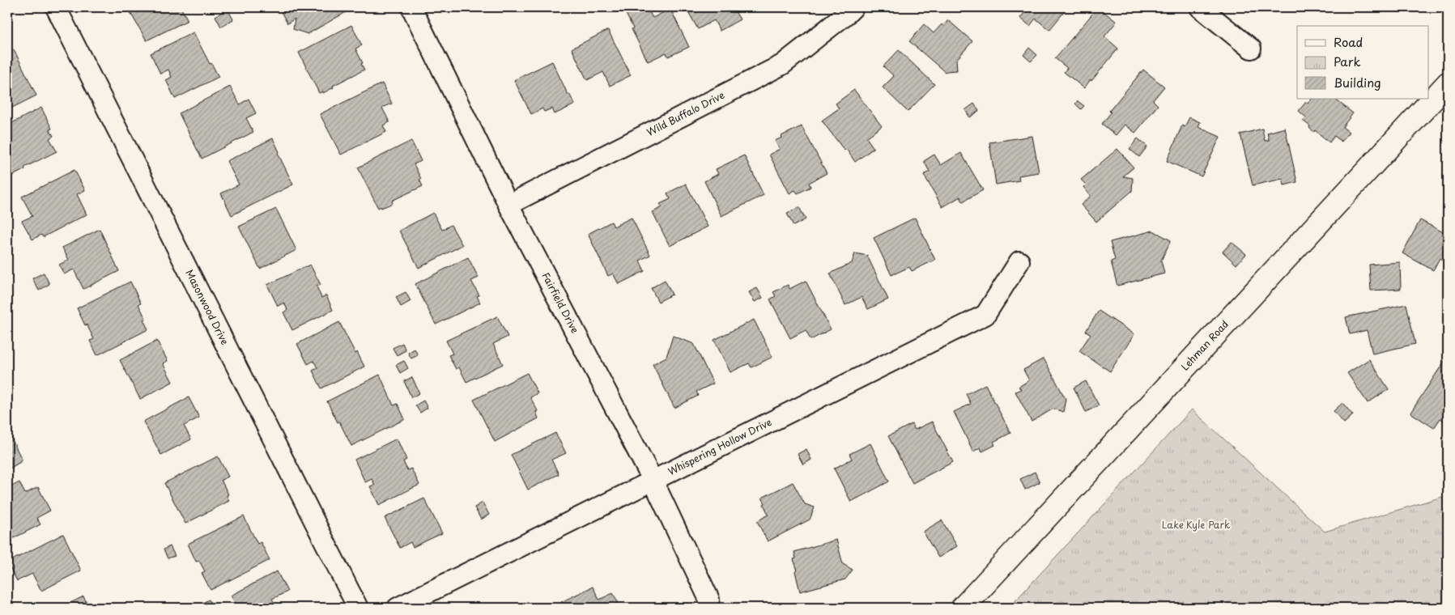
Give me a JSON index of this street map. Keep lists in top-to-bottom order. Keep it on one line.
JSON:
{"streets":{"street":["Wild Buffalo Drive","Fairfield Drive","Masonwood Drive","Lehman Road","Whispering Hollow Drive"]},"crossings":[["Wild Buffalo Drive","Fairfield Drive"],["Fairfield Drive","Whispering Hollow Drive"]],"parks":["Lake Kyle Park"],"legend":["Road","Park","Building"]}
